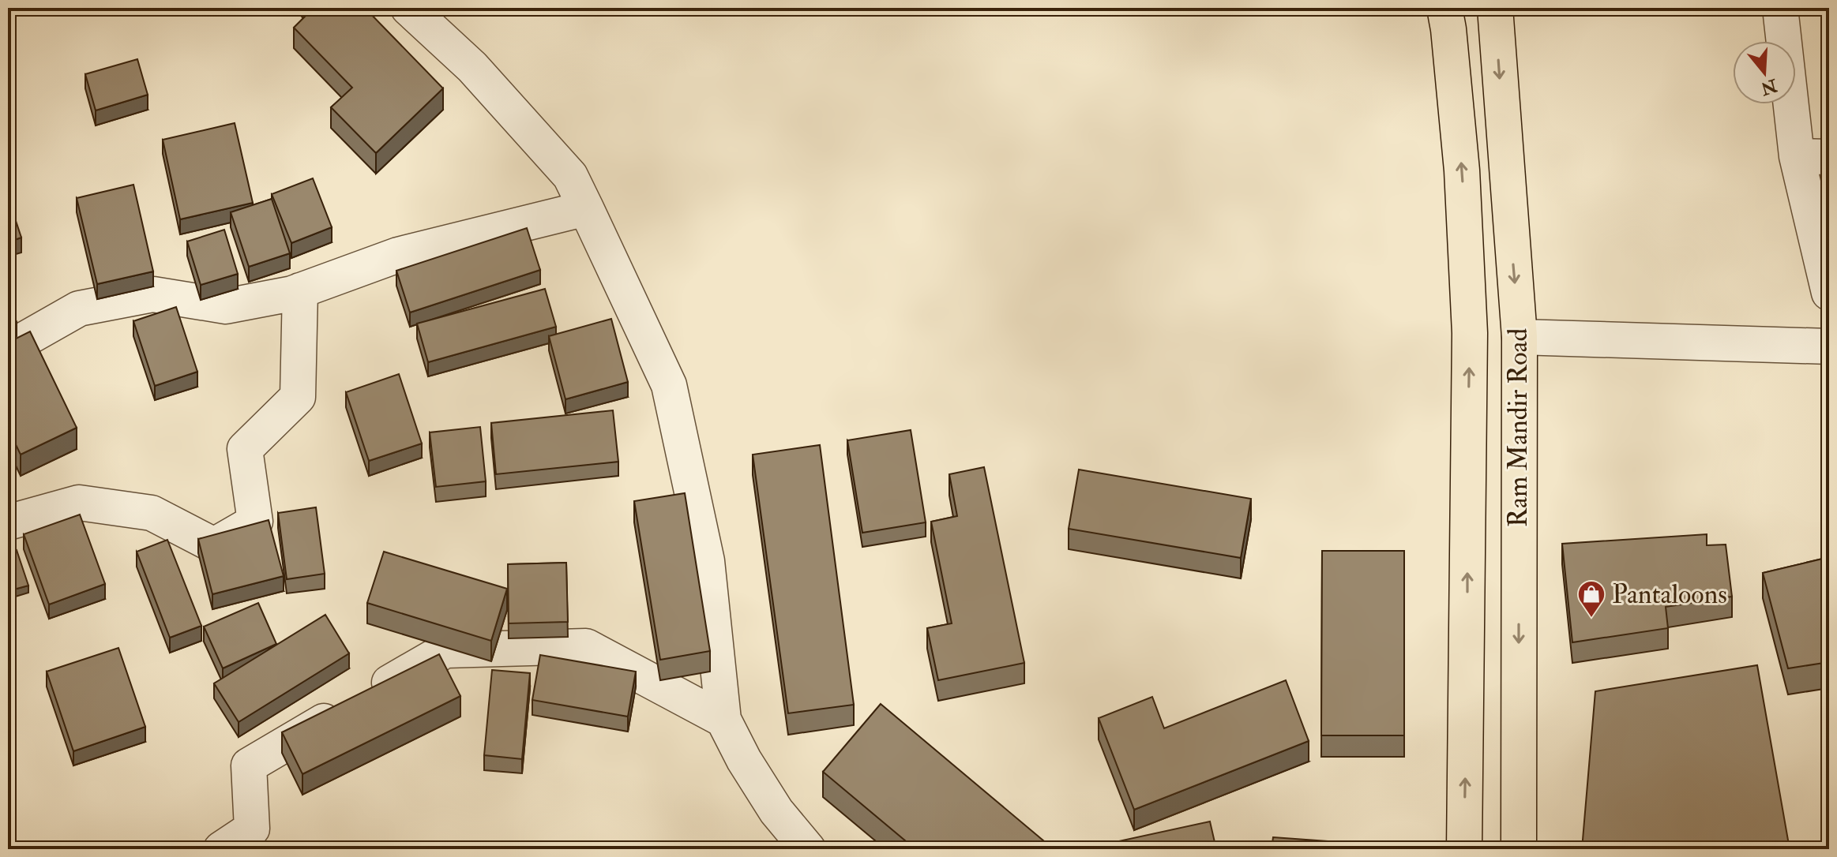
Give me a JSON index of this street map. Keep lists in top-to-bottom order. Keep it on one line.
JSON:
{"streets":{"main road":["Ram Mandir Road"]},"places":{"shop":["Pantaloons"]},"north":"bottom"}
